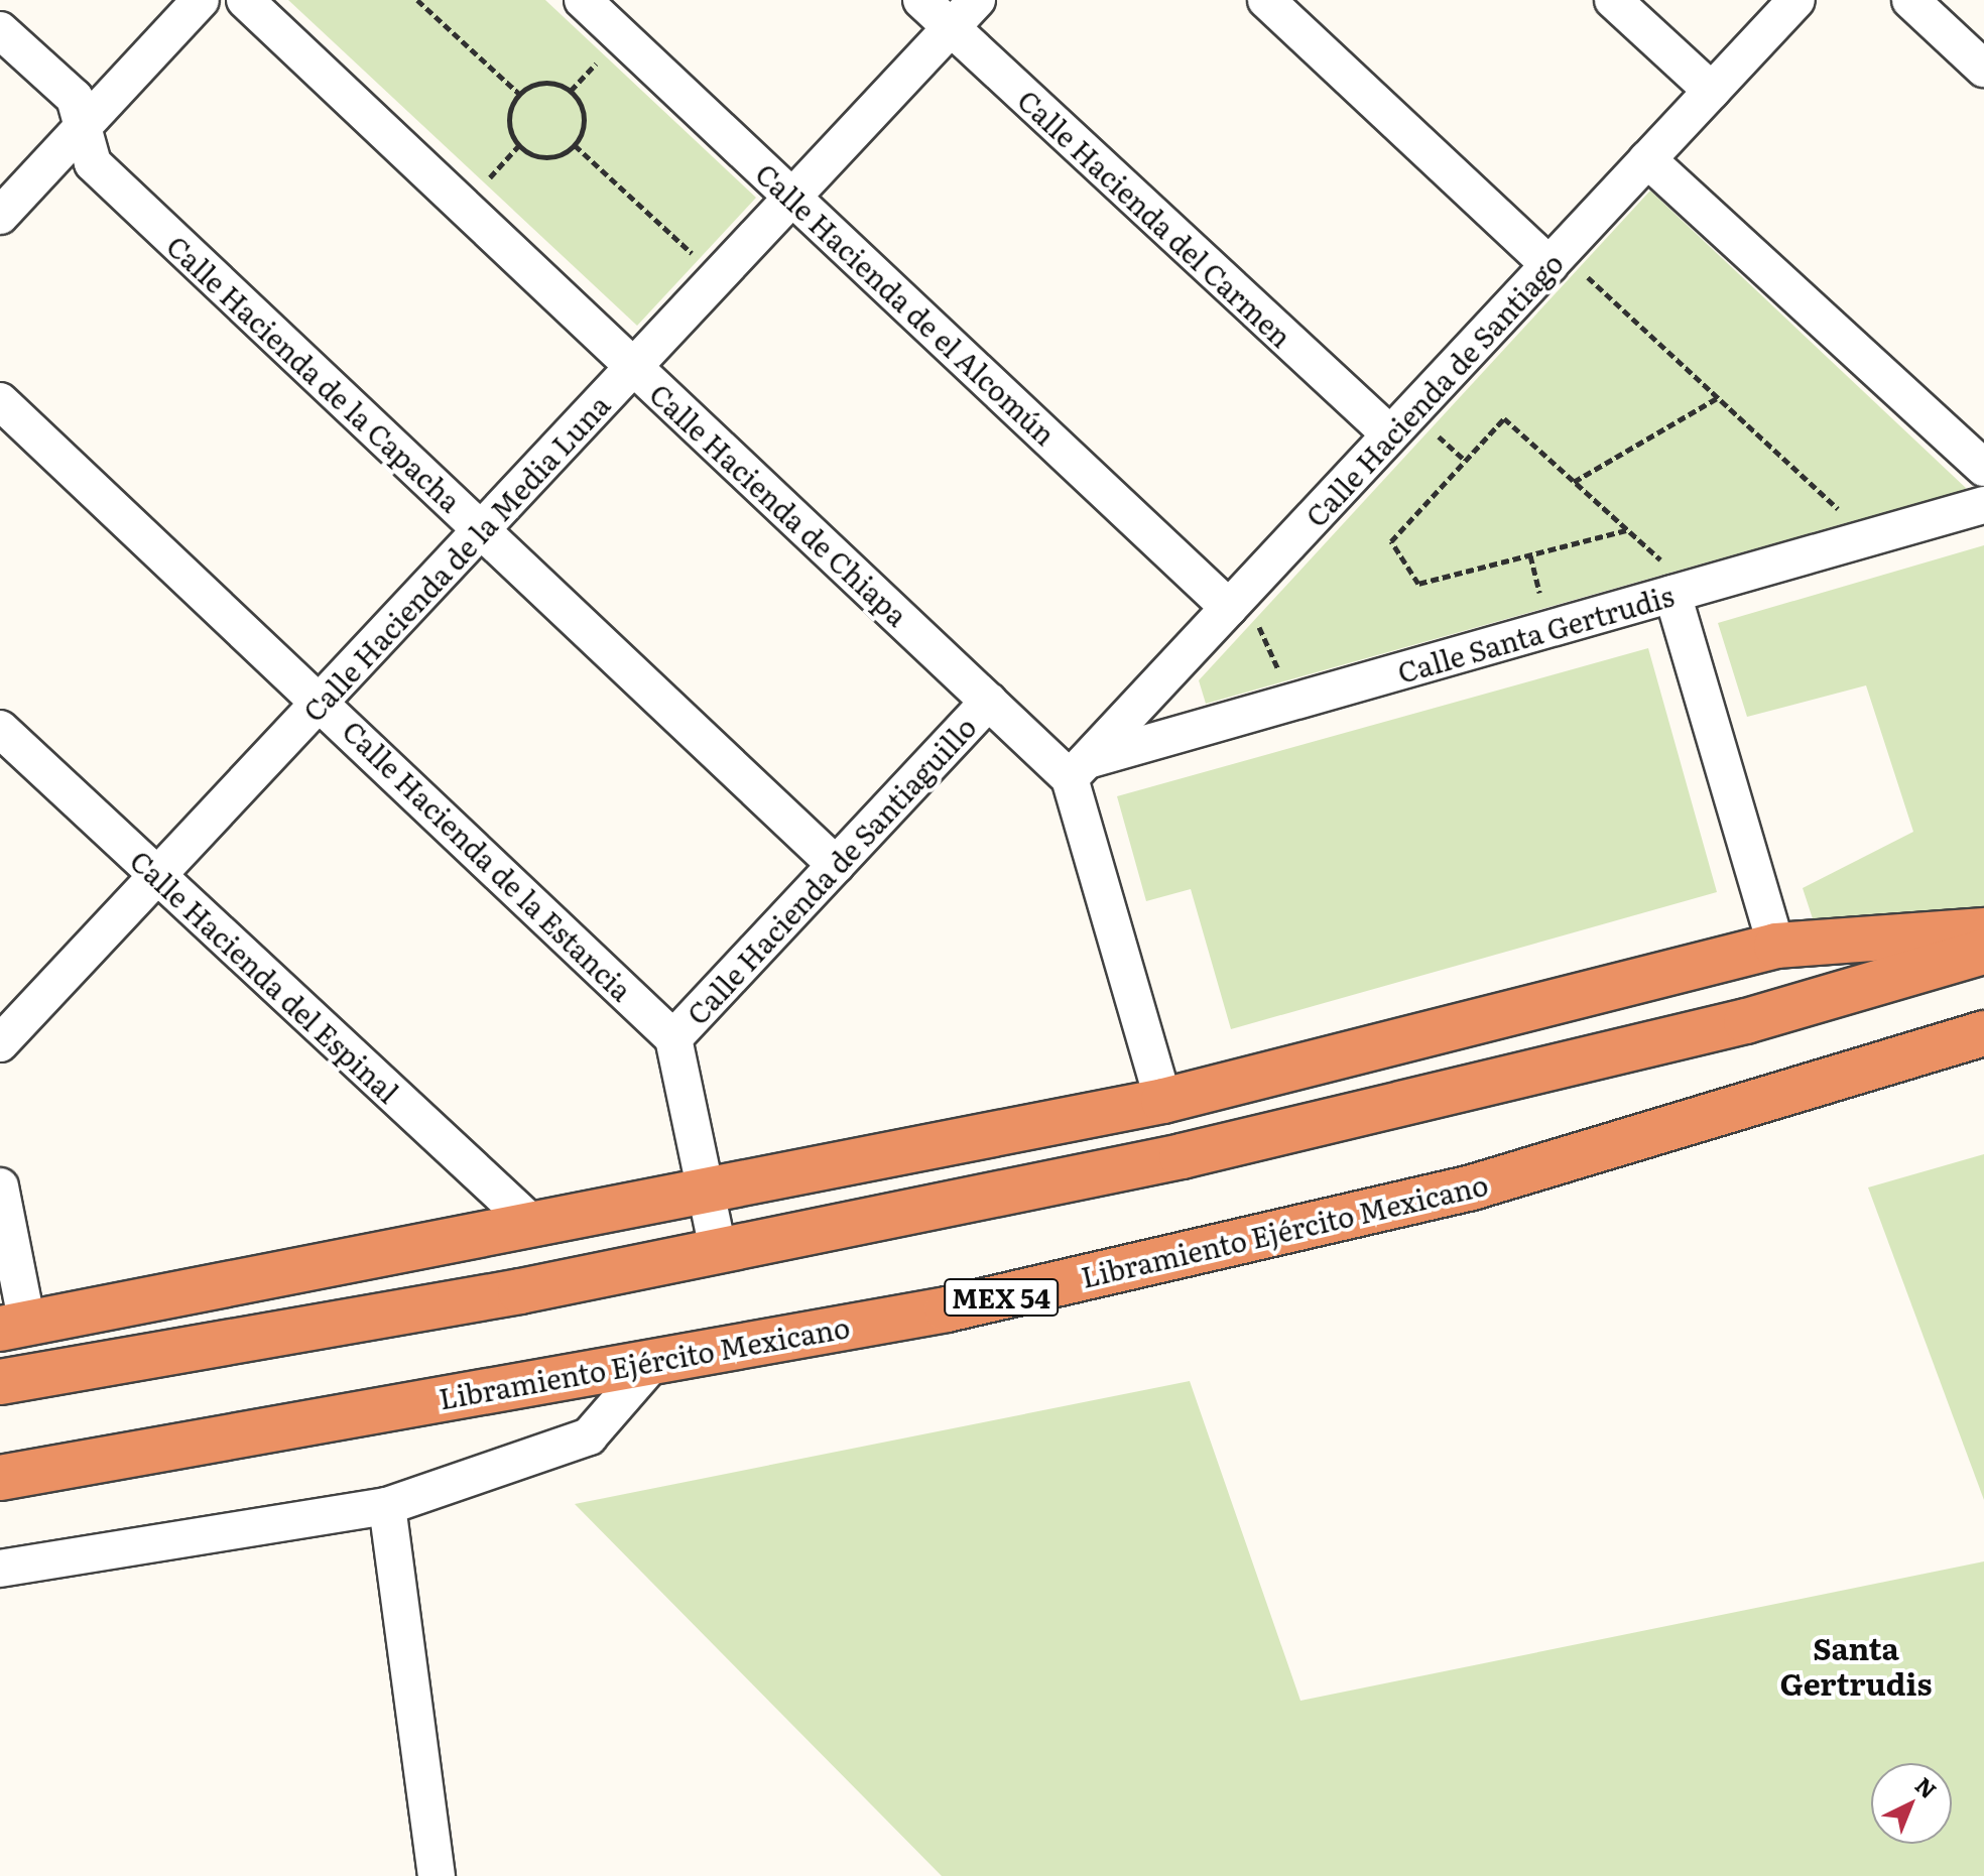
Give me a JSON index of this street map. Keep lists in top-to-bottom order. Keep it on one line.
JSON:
{"streets":{"highway":["Libramiento Ejército Mexicano","MEX 54"],"street":["Calle Hacienda del Carmen","Calle Hacienda de el Alcomún","Calle Hacienda de la Capacha","Calle Hacienda de Santiago","Calle Hacienda de Chiapa","Calle Hacienda de la Media Luna","Calle Santa Gertrudis","Calle Hacienda de la Estancia","Calle Hacienda de Santiaguillo","Calle Hacienda del Espinal"]},"crossings":[["Calle Hacienda del Carmen","Calle Hacienda de Santiago"],["Calle Hacienda del Carmen","Calle Hacienda de la Media Luna"],["Calle Hacienda de el Alcomún","Calle Hacienda de Santiago"],["Calle Hacienda de el Alcomún","Calle Hacienda de la Media Luna"],["Calle Hacienda de la Capacha","Calle Hacienda de la Media Luna"],["Calle Hacienda de la Capacha","Calle Hacienda de Santiaguillo"],["Calle Hacienda de Santiago","Calle Hacienda de Chiapa"],["Calle Hacienda de Santiago","Calle Santa Gertrudis"],["Calle Hacienda de Chiapa","Calle Hacienda de la Media Luna"],["Calle Hacienda de Chiapa","Calle Santa Gertrudis"],["Calle Hacienda de Chiapa","Calle Hacienda de Santiaguillo"],["Calle Hacienda de la Media Luna","Calle Hacienda de la Estancia"],["Calle Hacienda de la Media Luna","Calle Hacienda del Espinal"],["Calle Hacienda de la Estancia","Calle Hacienda de Santiaguillo"]],"districts":["Santa Gertrudis"],"north":"top right"}
